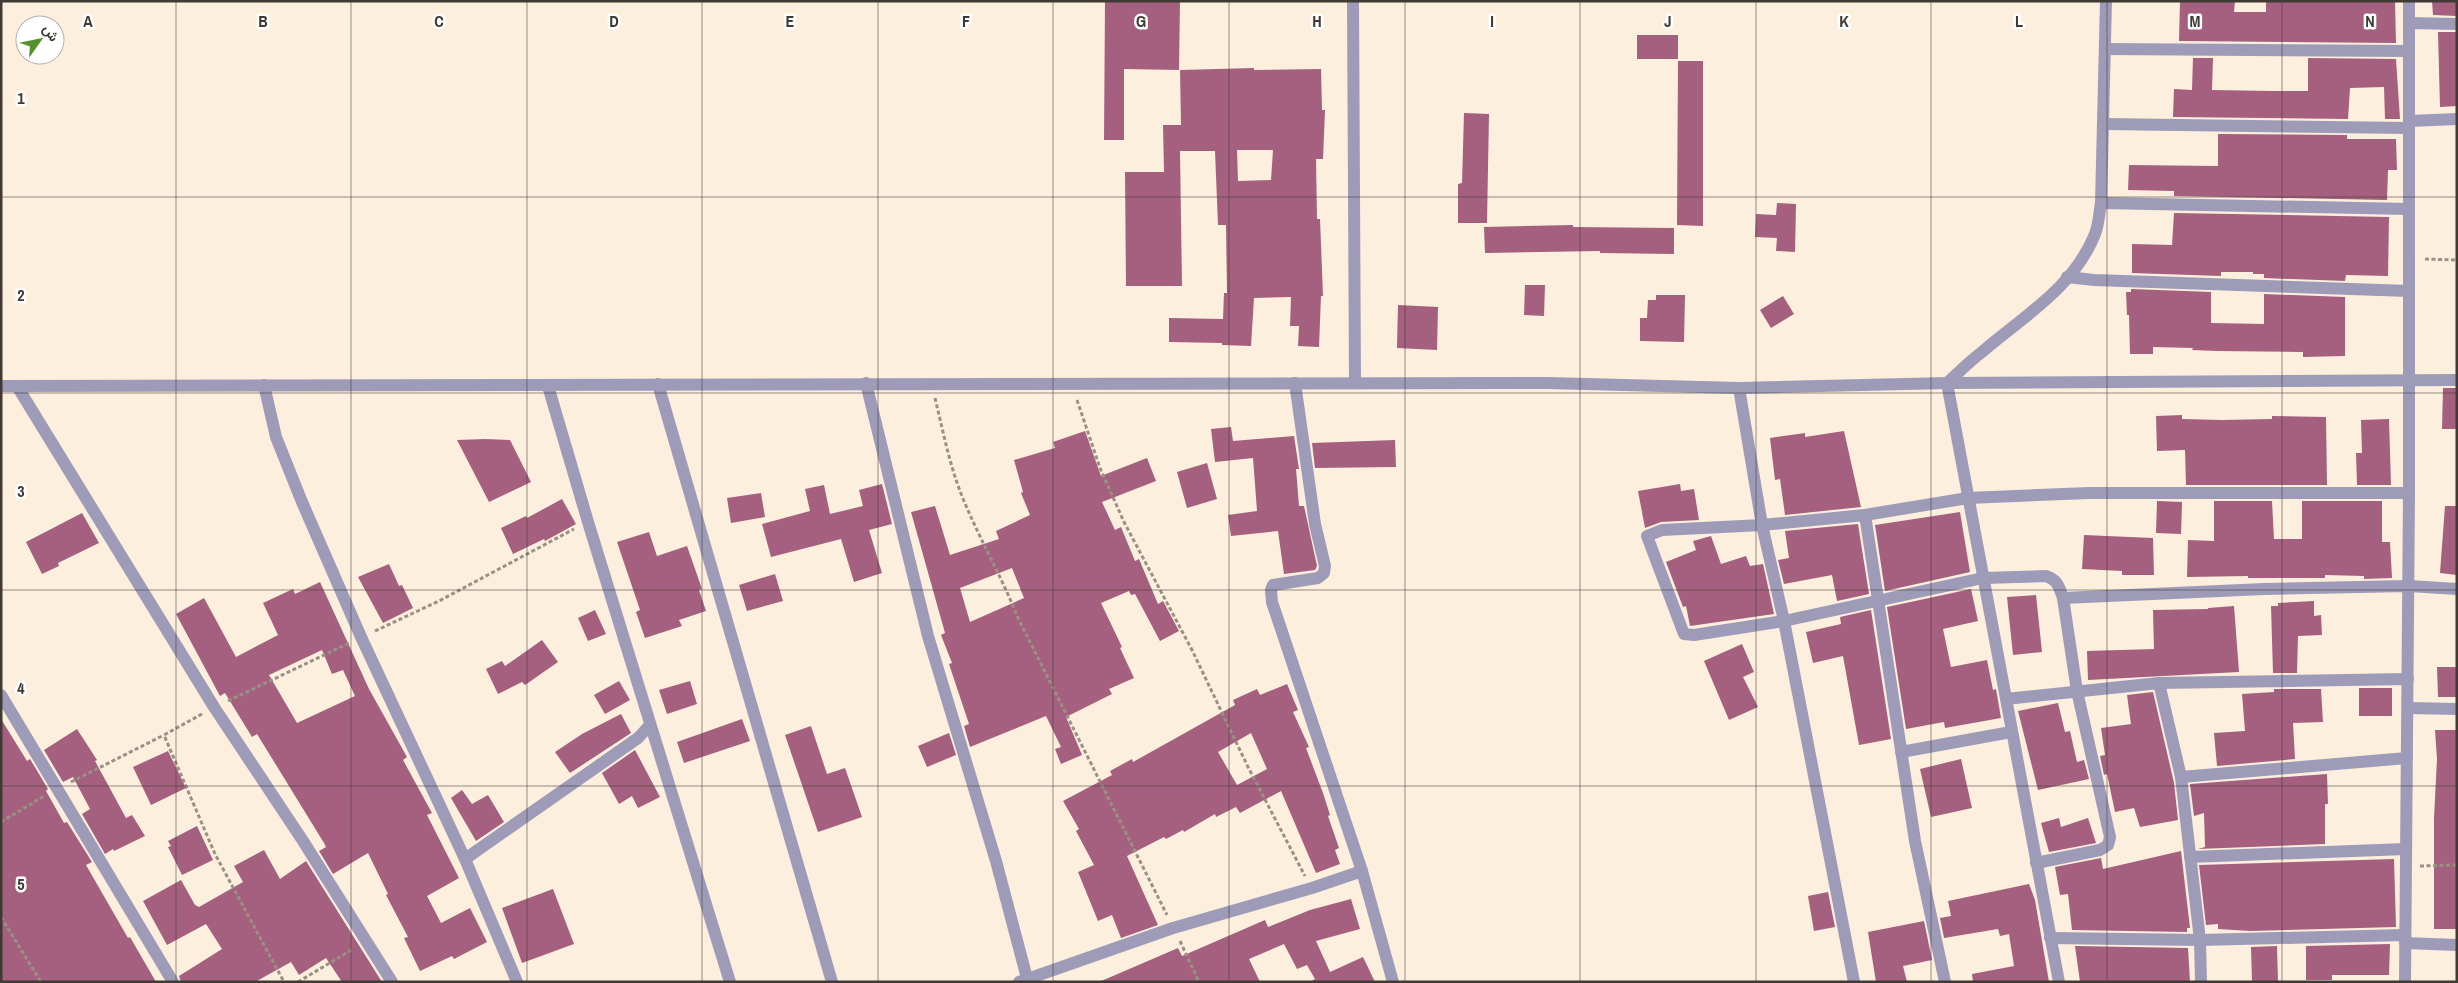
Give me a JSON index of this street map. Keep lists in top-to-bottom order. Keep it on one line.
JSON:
{"north":"top right","grid":{"columns":["A","B","C","D","E","F","G","H","I","J","K","L","M","N"],"rows":["1","2","3","4","5"]}}
